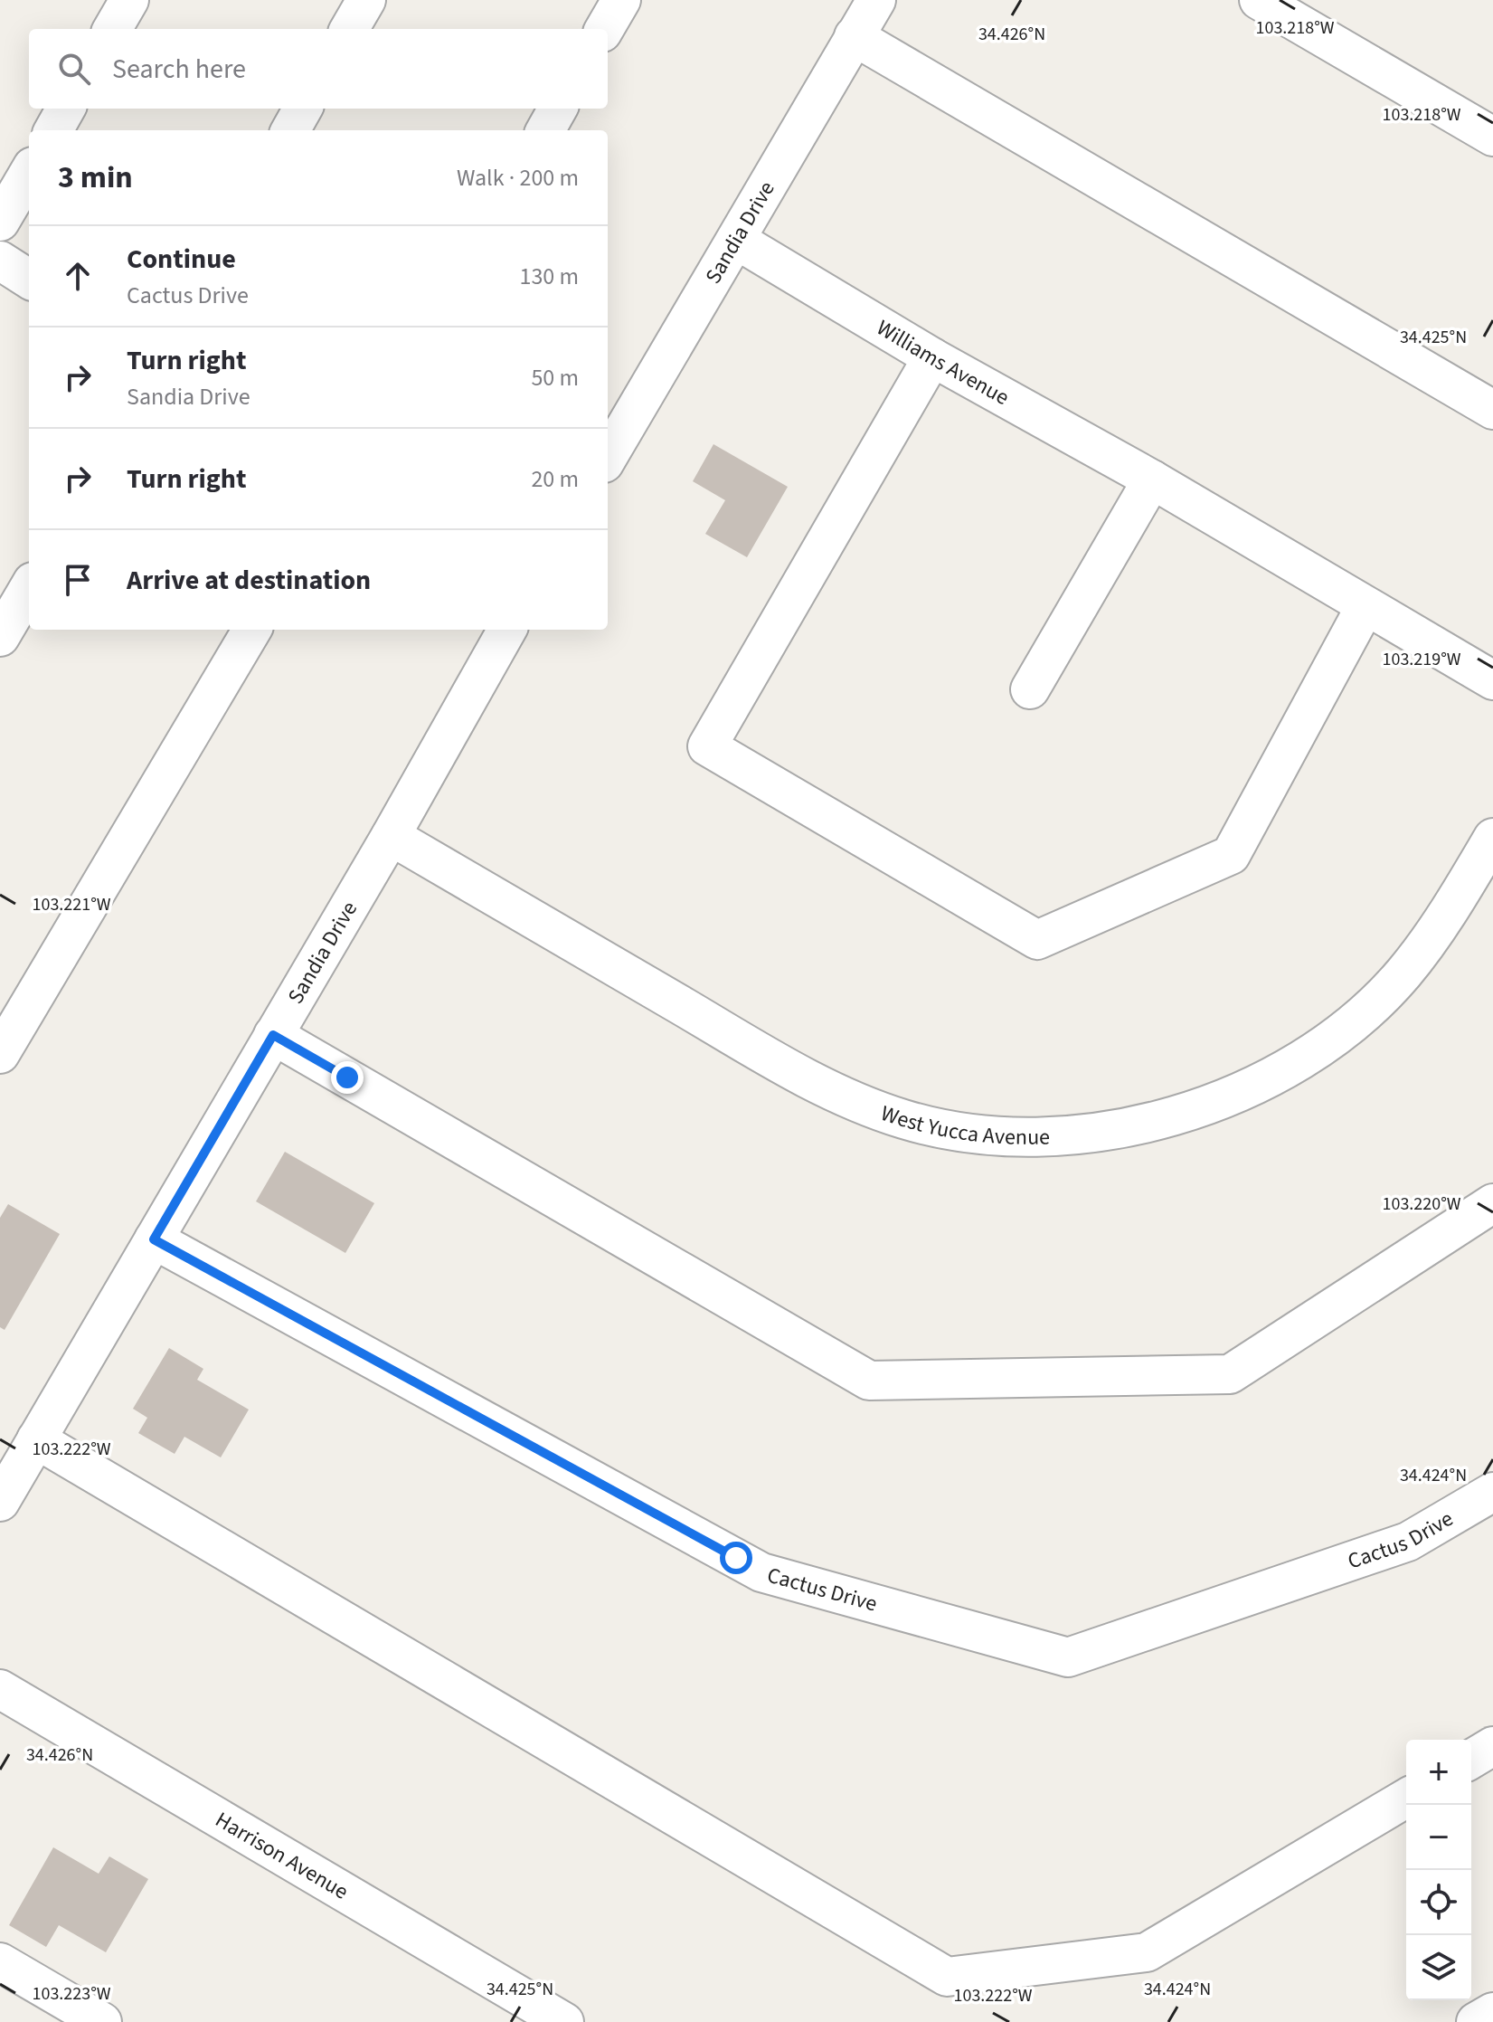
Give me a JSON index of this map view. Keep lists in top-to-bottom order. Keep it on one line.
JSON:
{"streets":{"street":["Sandia Drive","Williams Avenue","West Yucca Avenue","Cactus Drive","Harrison Avenue"]},"crossings":[["Sandia Drive","Williams Avenue"],["Sandia Drive","West Yucca Avenue"],["Sandia Drive","Cactus Drive"]],"page":{"search":"Search here","heading":["3 min","Walk · 200 m"],"list":[["Continue","Cactus Drive","130 m"],["Turn right","Sandia Drive","50 m"],["Turn right","20 m"],"Arrive at destination"],"map_buttons":["+","−"]},"coordinates":["103.218°W","34.426°N","34.425°N","103.219°W","103.221°W","103.220°W","103.222°W","34.424°N","103.223°W"]}
